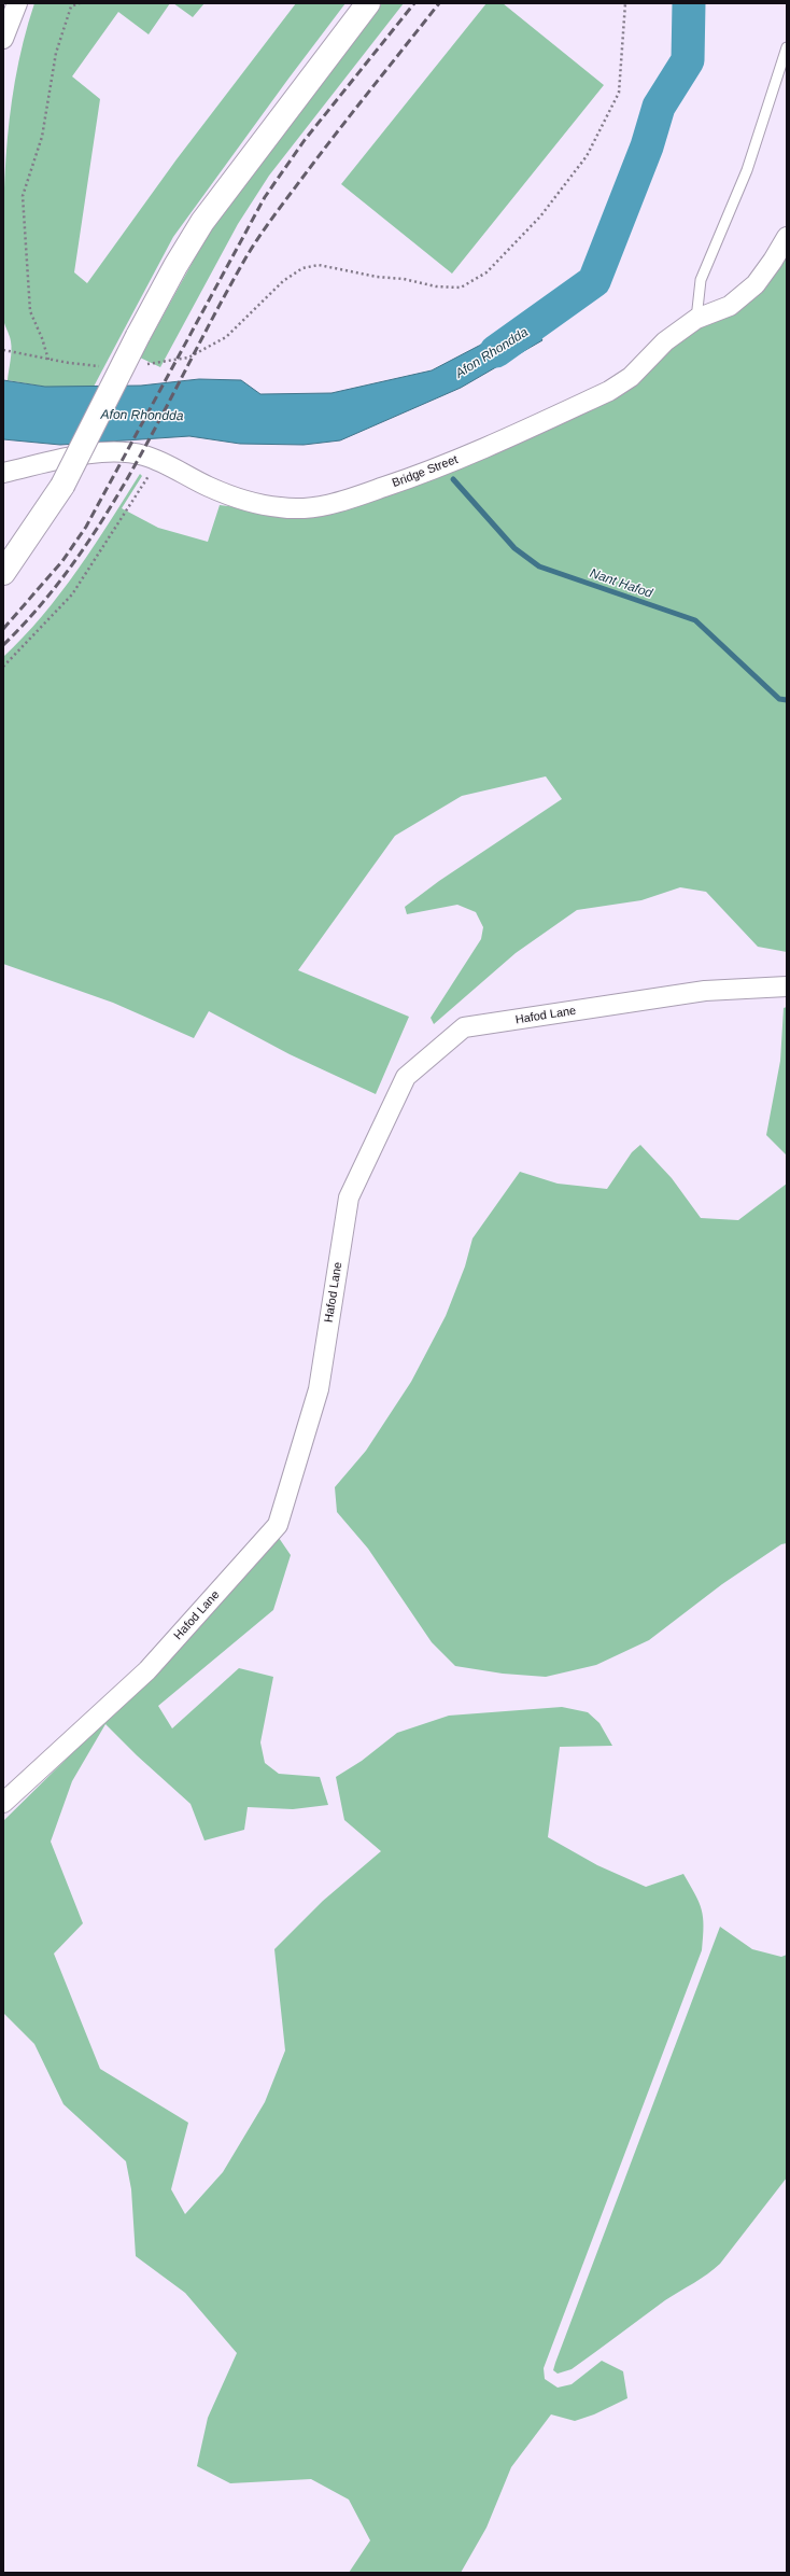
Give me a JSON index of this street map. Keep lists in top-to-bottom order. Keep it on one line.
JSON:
{"streets":{"street":["Bridge Street","Hafod Lane"]},"water":["Afon Rhondda","Nant Hafod"]}
